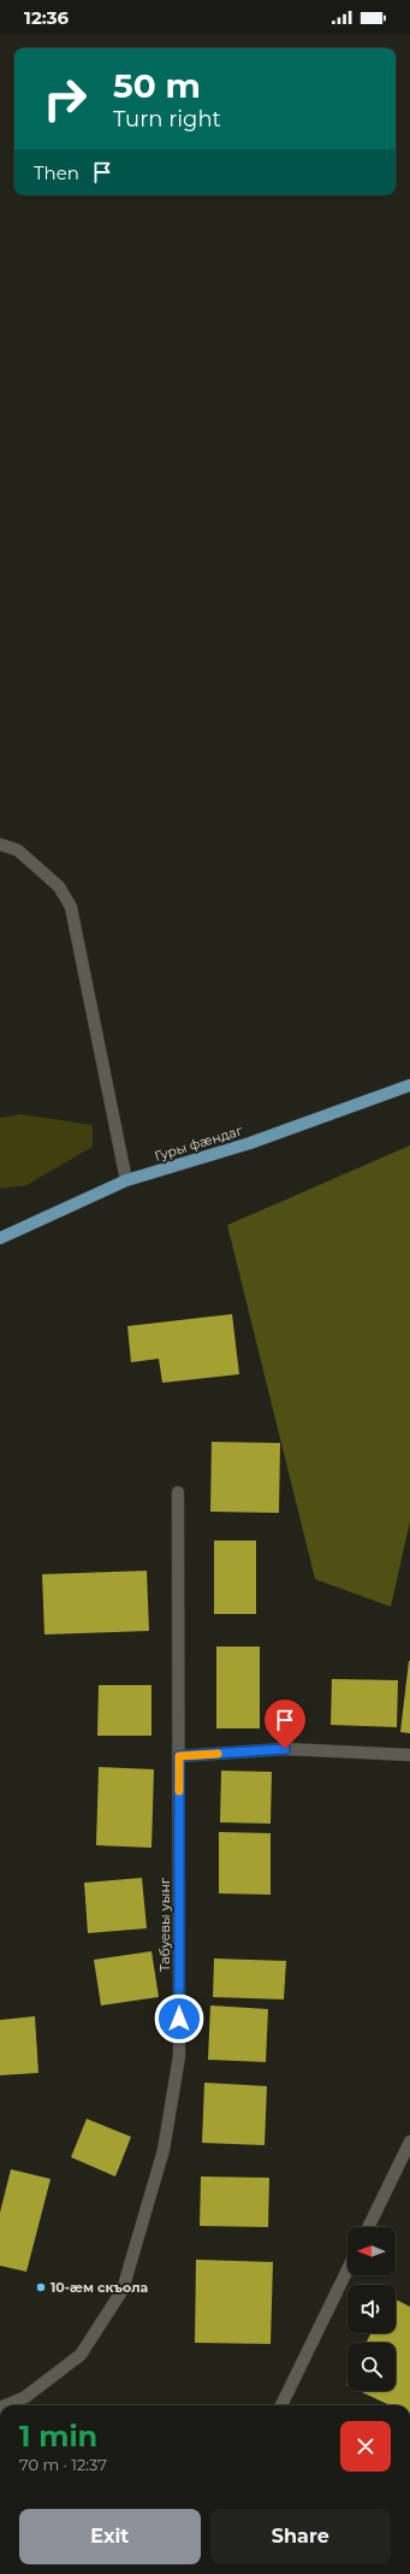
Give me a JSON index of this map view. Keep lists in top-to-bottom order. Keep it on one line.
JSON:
{"streets":{"main road":["Гуры фӕндаг"],"street":["Табуевы уынг"]},"places":["10-æм скъола"],"north":"left","page":{"status":"12:36","turn":["50 m","Turn right"],"then":"Then","heading":["1 min","70 m · 12:37"],"buttons":["Exit","Share"]}}
